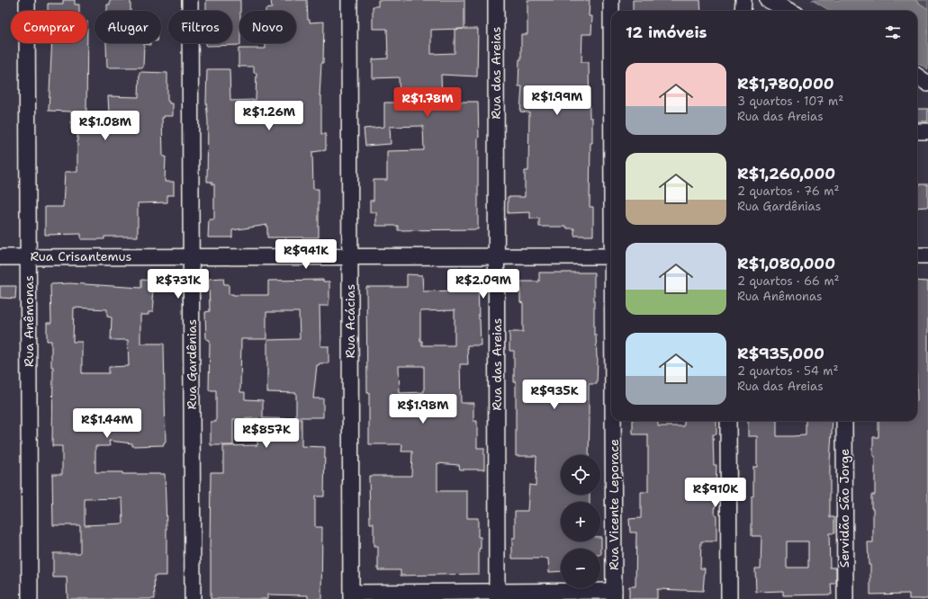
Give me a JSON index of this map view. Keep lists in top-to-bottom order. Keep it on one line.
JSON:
{"streets":{"street":["Rua das Areias","Rua Crisantemus","Rua Anêmonas","Rua Acácias","Rua Gardênias","Rua Vicente Leporace","Servidão São Jorge"]},"crossings":[["Rua das Areias","Rua Crisantemus"],["Rua Crisantemus","Rua Anêmonas"],["Rua Crisantemus","Rua Acácias"],["Rua Crisantemus","Rua Gardênias"]],"page":{"chip":["Comprar","Alugar","Filtros","Novo"],"heading":"12 imóveis","list":[{"name":"R$1,780,000","note":"3 quartos · 107 m² · Rua das Areias"},{"name":"R$1,260,000","note":"2 quartos · 76 m² · Rua Gardênias"},{"name":"R$1,080,000","note":"2 quartos · 66 m² · Rua Anêmonas"},{"name":"R$935,000","note":"2 quartos · 54 m² · Rua das Areias"}],"price":["R$1.99M","R$1.78M","R$1.26M","R$1.08M","R$941K","R$731K","R$2.09M","R$935K","R$1.98M","R$1.44M","R$857K","R$910K"],"map_buttons":["+","−"]}}
